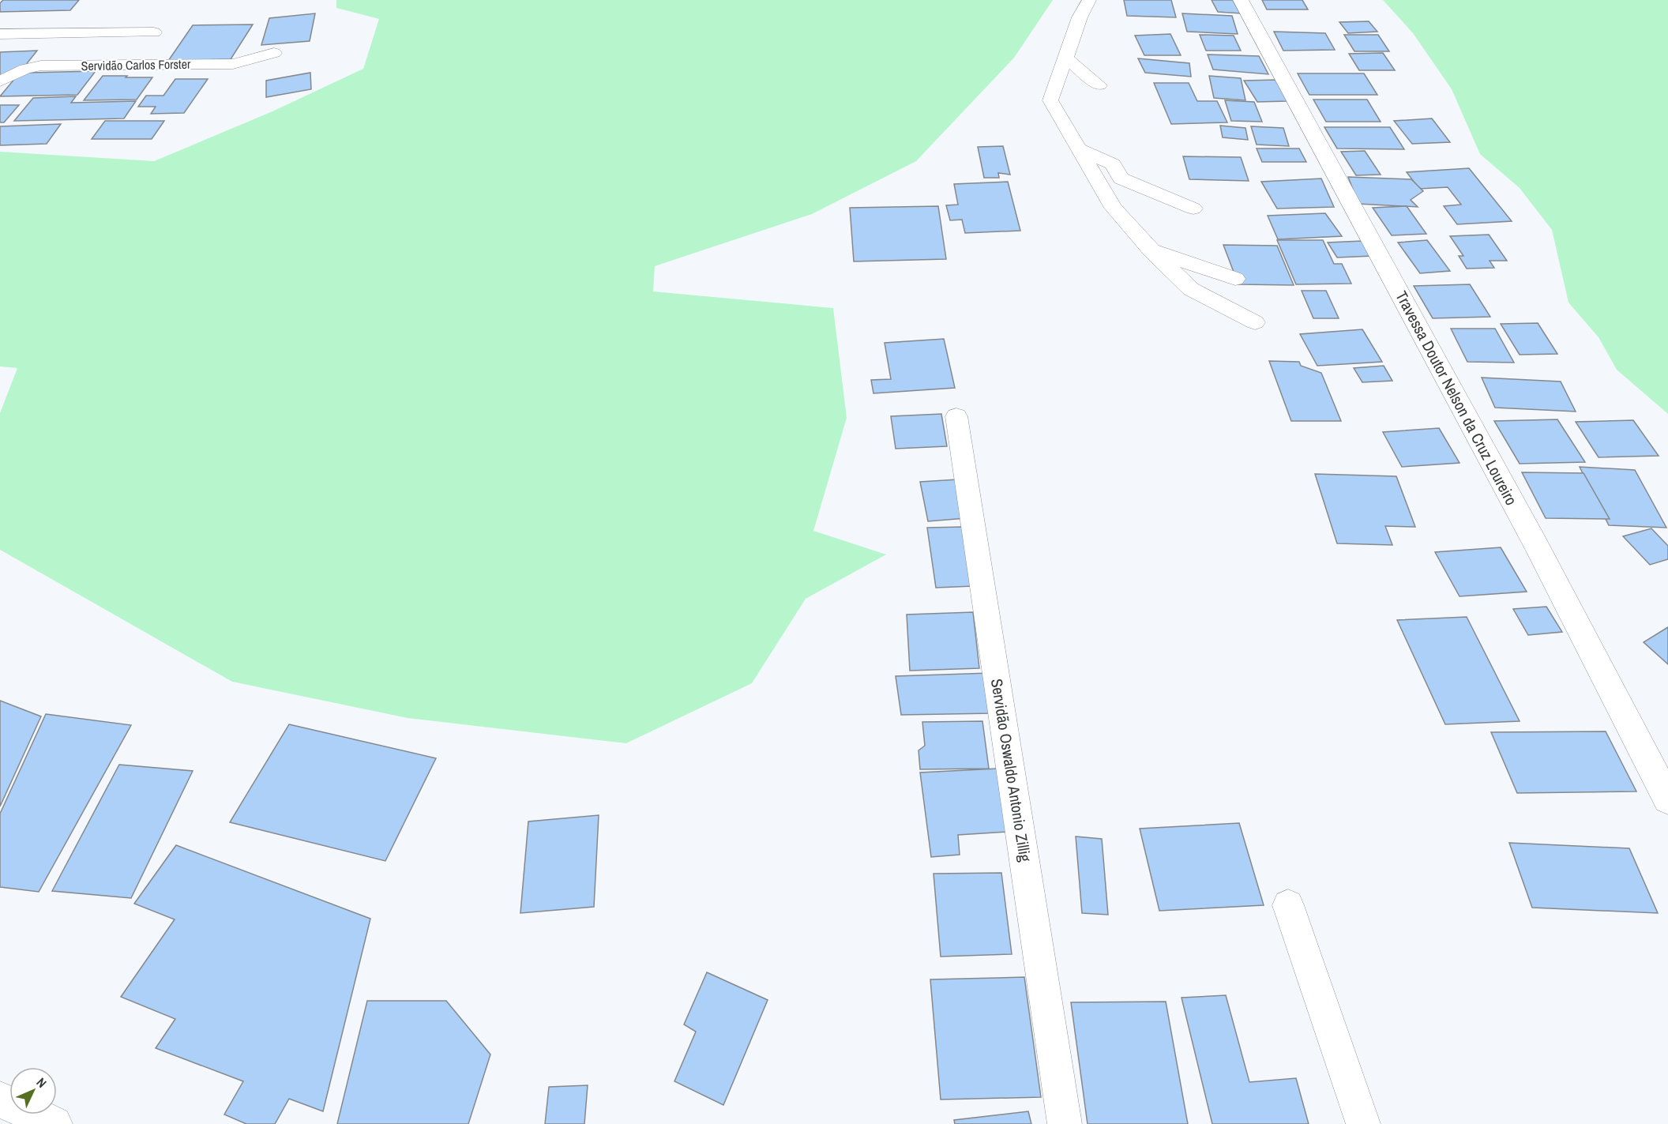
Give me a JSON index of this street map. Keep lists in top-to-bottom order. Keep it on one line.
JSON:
{"streets":{"street":["Travessa Doutor Nelson da Cruz Loureiro"],"lane":["Servidão Carlos Forster","Servidão Oswaldo Antonio Zillig"]},"north":"top right"}
